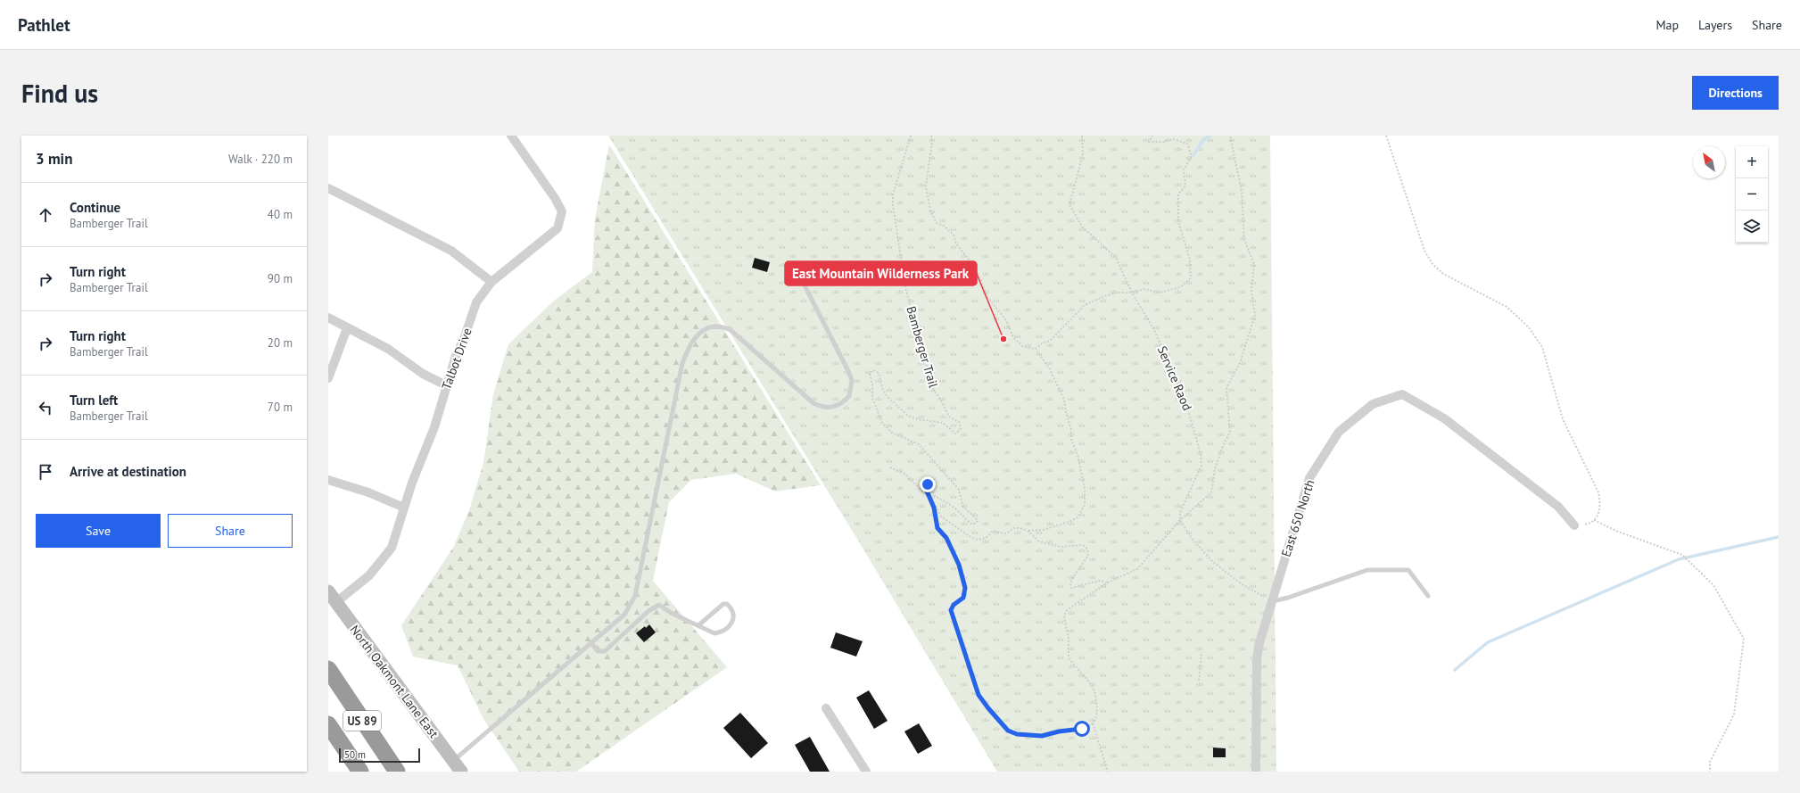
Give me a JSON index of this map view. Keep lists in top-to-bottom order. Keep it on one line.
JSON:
{"streets":{"highway":["US 89"],"street":["Talbot Drive","East 650 North","North Oakmont Lane East"],"path":["Bamberger Trail","Service Raod"]},"crossings":[["Talbot Drive","North Oakmont Lane East"]],"places":["East Mountain Wilderness Park"],"scale_bar":"50 m","north":"top left","page":{"header":"Pathlet","nav":["Map","Layers","Share"],"buttons":["Directions",["Save","Share"]],"title":"Find us","heading":["3 min","Walk · 220 m"],"map_buttons":["+","−"],"list":[["Continue","Bamberger Trail","40 m"],["Turn right","Bamberger Trail","90 m"],["Turn right","Bamberger Trail","20 m"],["Turn left","Bamberger Trail","70 m"],"Arrive at destination"],"scale":"50 m"}}
